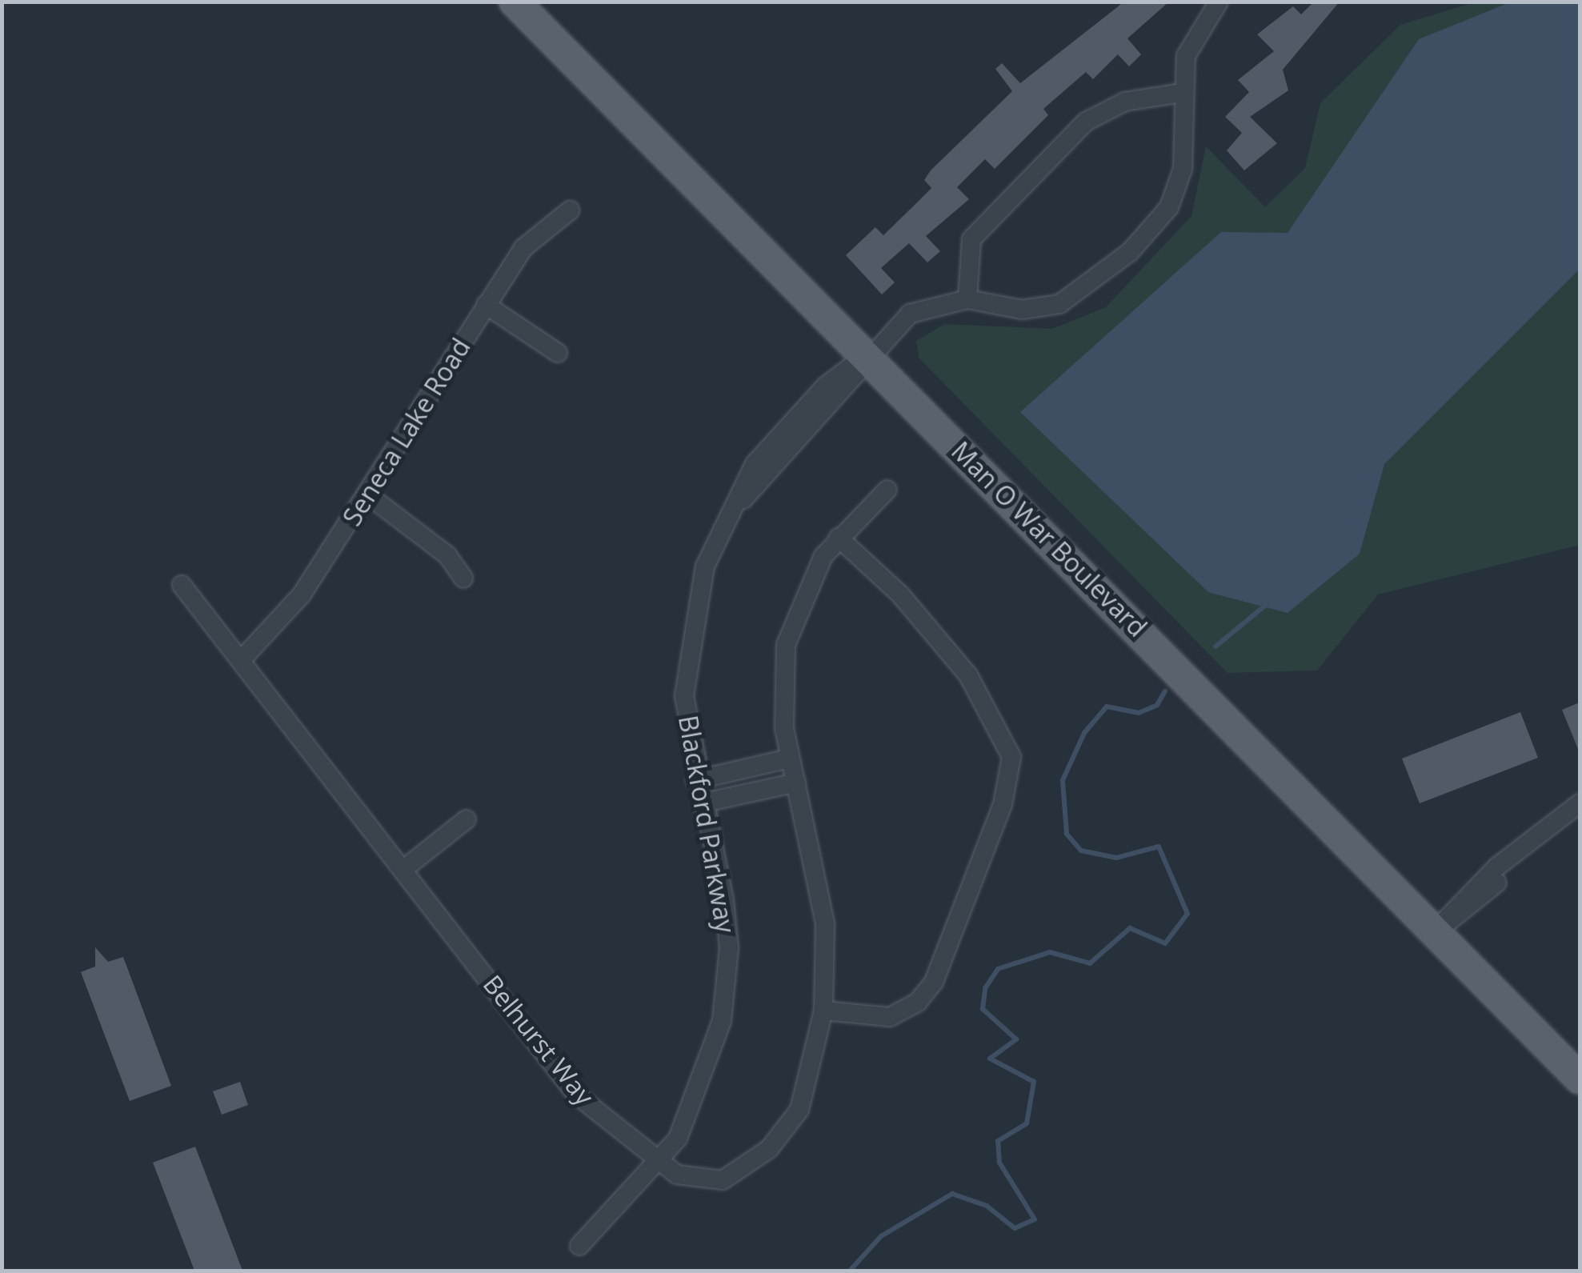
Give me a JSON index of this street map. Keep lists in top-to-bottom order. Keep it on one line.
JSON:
{"streets":{"main road":["Man O War Boulevard"],"street":["Seneca Lake Road","Blackford Parkway","Belhurst Way"]},"crossings":[["Seneca Lake Road","Belhurst Way"],["Man O War Boulevard","Blackford Parkway"],["Blackford Parkway","Belhurst Way"]]}
